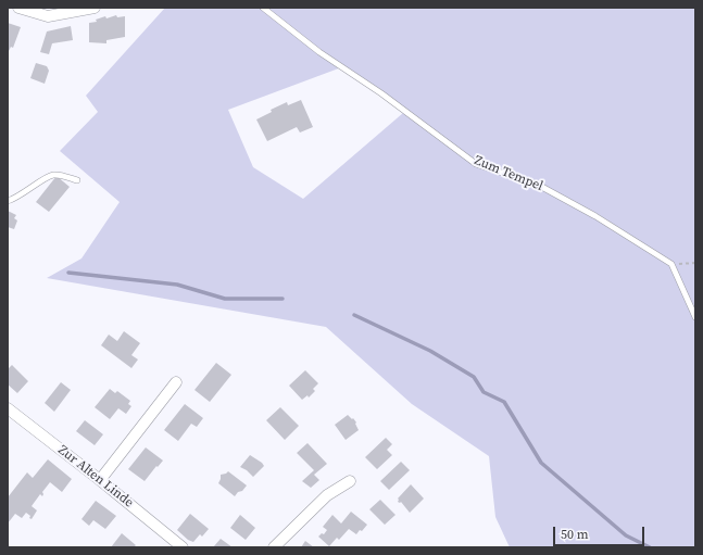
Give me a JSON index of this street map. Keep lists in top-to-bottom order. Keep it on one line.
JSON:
{"streets":{"street":["Zur Alten Linde"],"lane":["Zum Tempel"]},"scale_bar":"50 m"}
